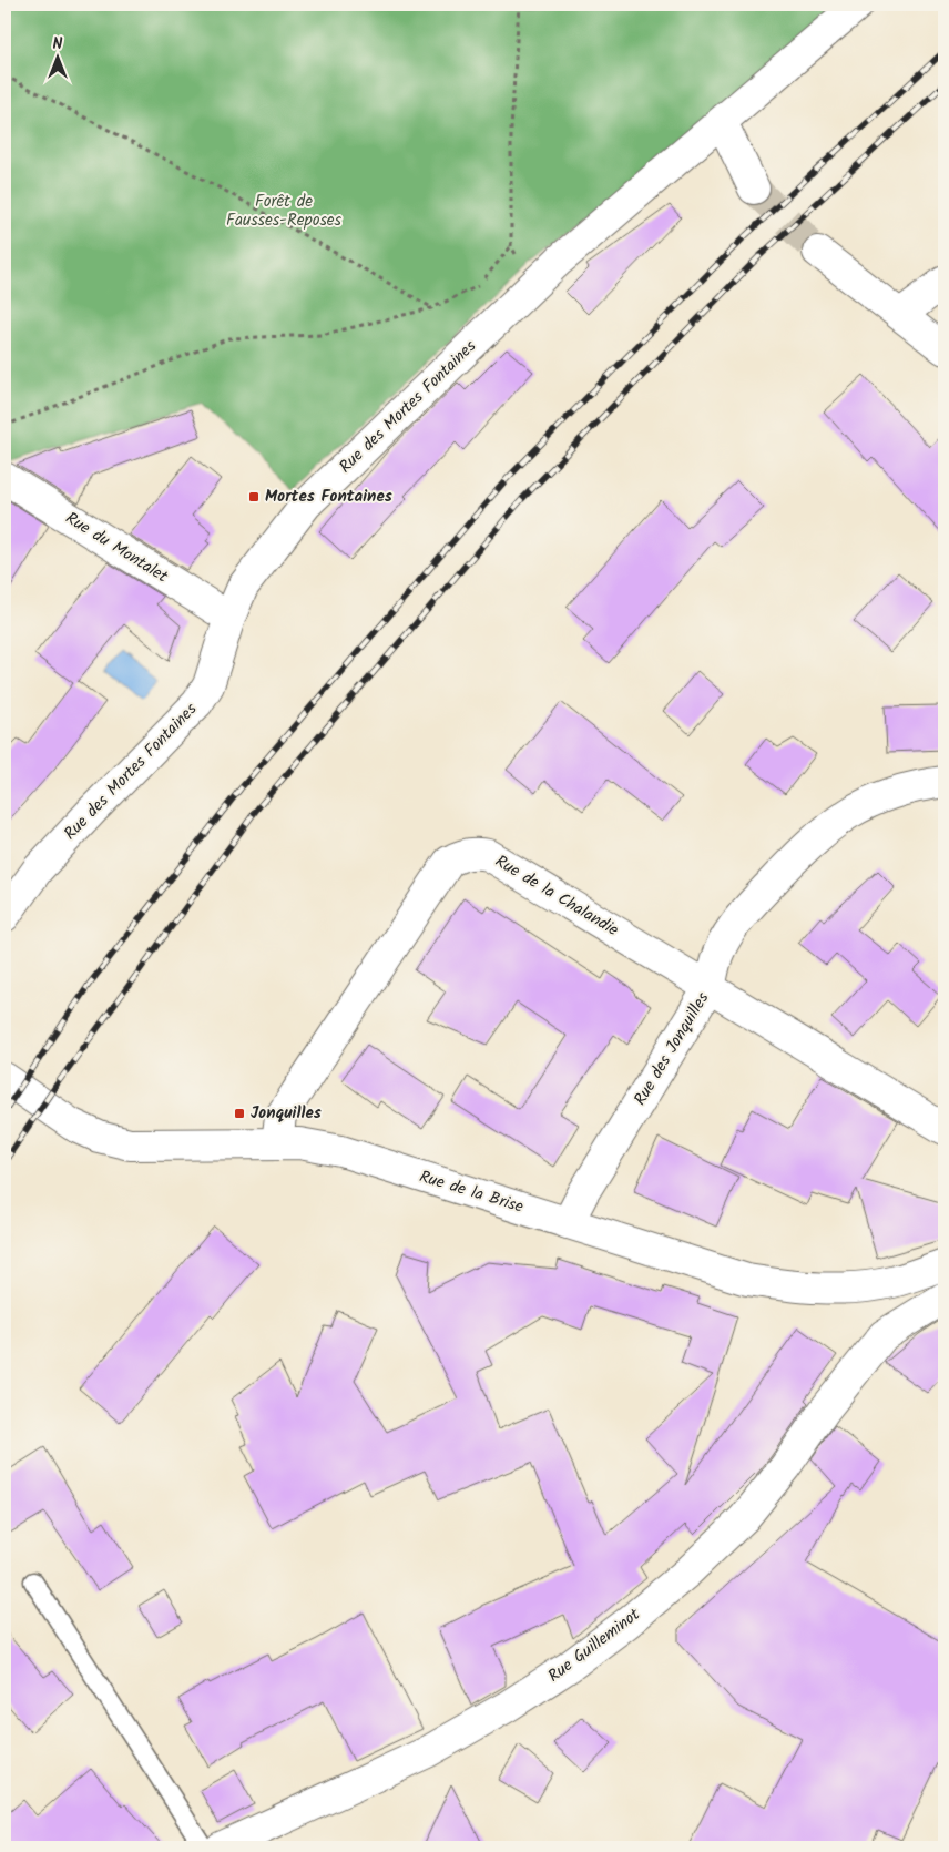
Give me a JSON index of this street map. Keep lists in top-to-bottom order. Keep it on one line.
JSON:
{"streets":{"street":["Rue des Mortes Fontaines","Rue du Montalet","Rue de la Chalandie","Rue des Jonquilles","Rue de la Brise","Rue Guilleminot"]},"crossings":[["Rue des Mortes Fontaines","Rue du Montalet"],["Rue de la Chalandie","Rue des Jonquilles"],["Rue de la Chalandie","Rue de la Brise"],["Rue des Jonquilles","Rue de la Brise"]],"parks":["Forêt de Fausses-Reposes"],"places":{"transit":["Mortes Fontaines","Jonquilles"]},"north":"top"}
